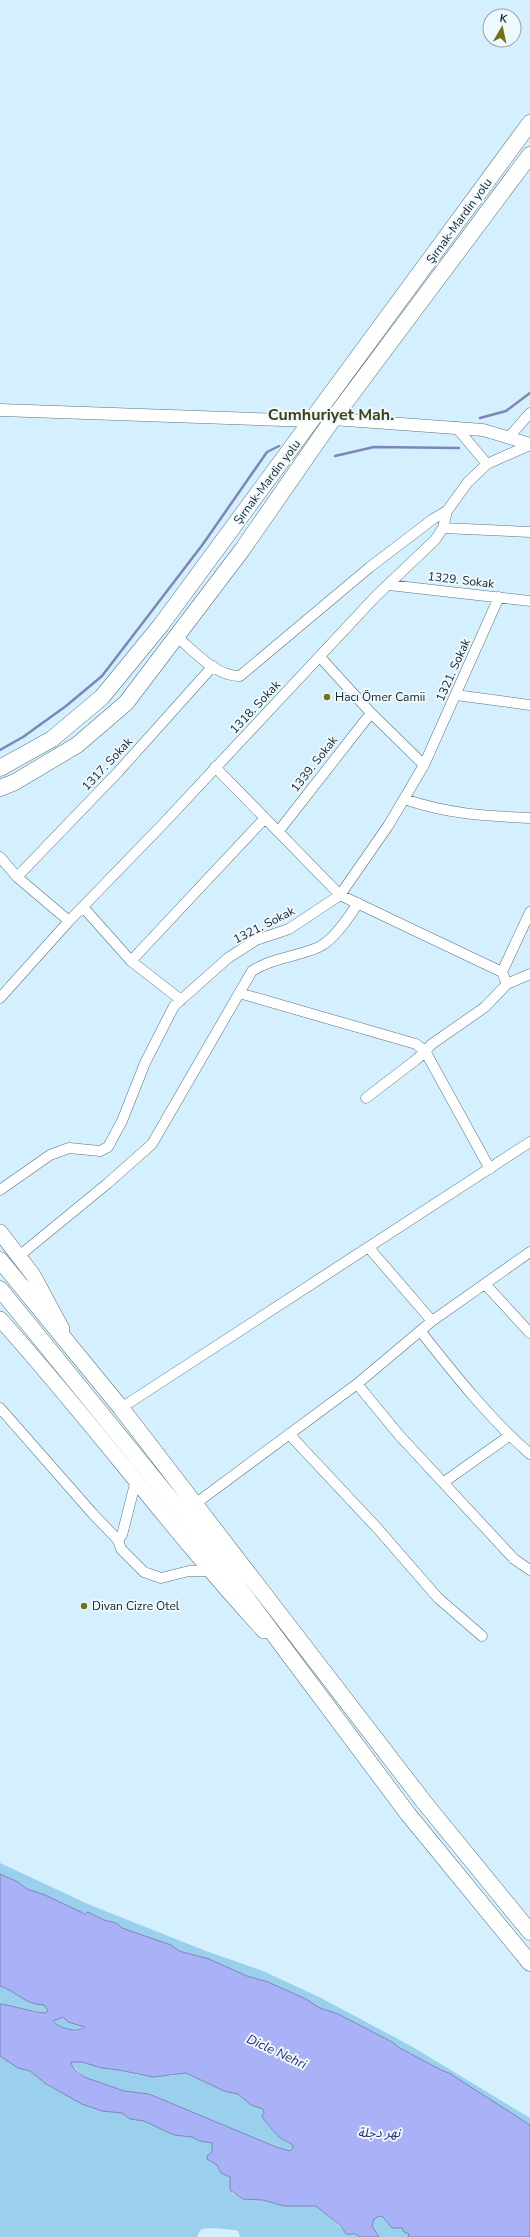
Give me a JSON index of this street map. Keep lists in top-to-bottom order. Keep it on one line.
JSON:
{"streets":{"highway":["Şırnak-Mardin yolu"],"street":["1329. Sokak","1321. Sokak","1318. Sokak","1317. Sokak","1339. Sokak"]},"crossings":[["1329. Sokak","1321. Sokak"],["1329. Sokak","1318. Sokak"]],"districts":["Cumhuriyet Mah."],"water":["Dicle Nehri","نهر دجلة"],"places":["Hacı Ömer Camii","Divan Cizre Otel"],"north":"top"}
